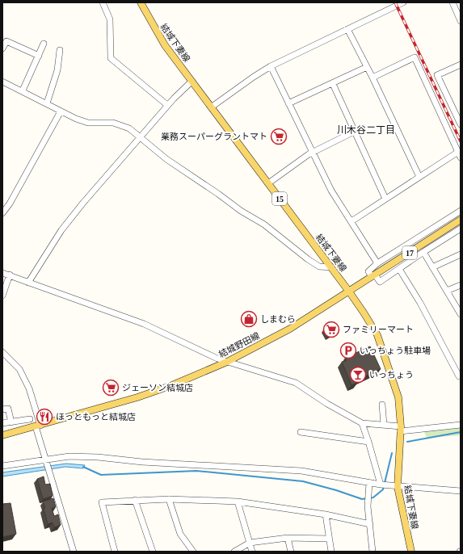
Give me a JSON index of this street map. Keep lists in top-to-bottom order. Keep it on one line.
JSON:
{"streets":{"main road":["結城下妻線","15","17","結城野田線"]},"crossings":[["結城下妻線","結城野田線"]],"districts":["川木谷二丁目"],"places":{"supermarket":["業務スーパーグラントマト","ファミリーマート","ジェーソン結城店"],"shop":["しまむら"],"parking":["いっちょう駐車場"],"bar":["いっちょう"],"restaurant":["ほっともっと結城店"]}}
